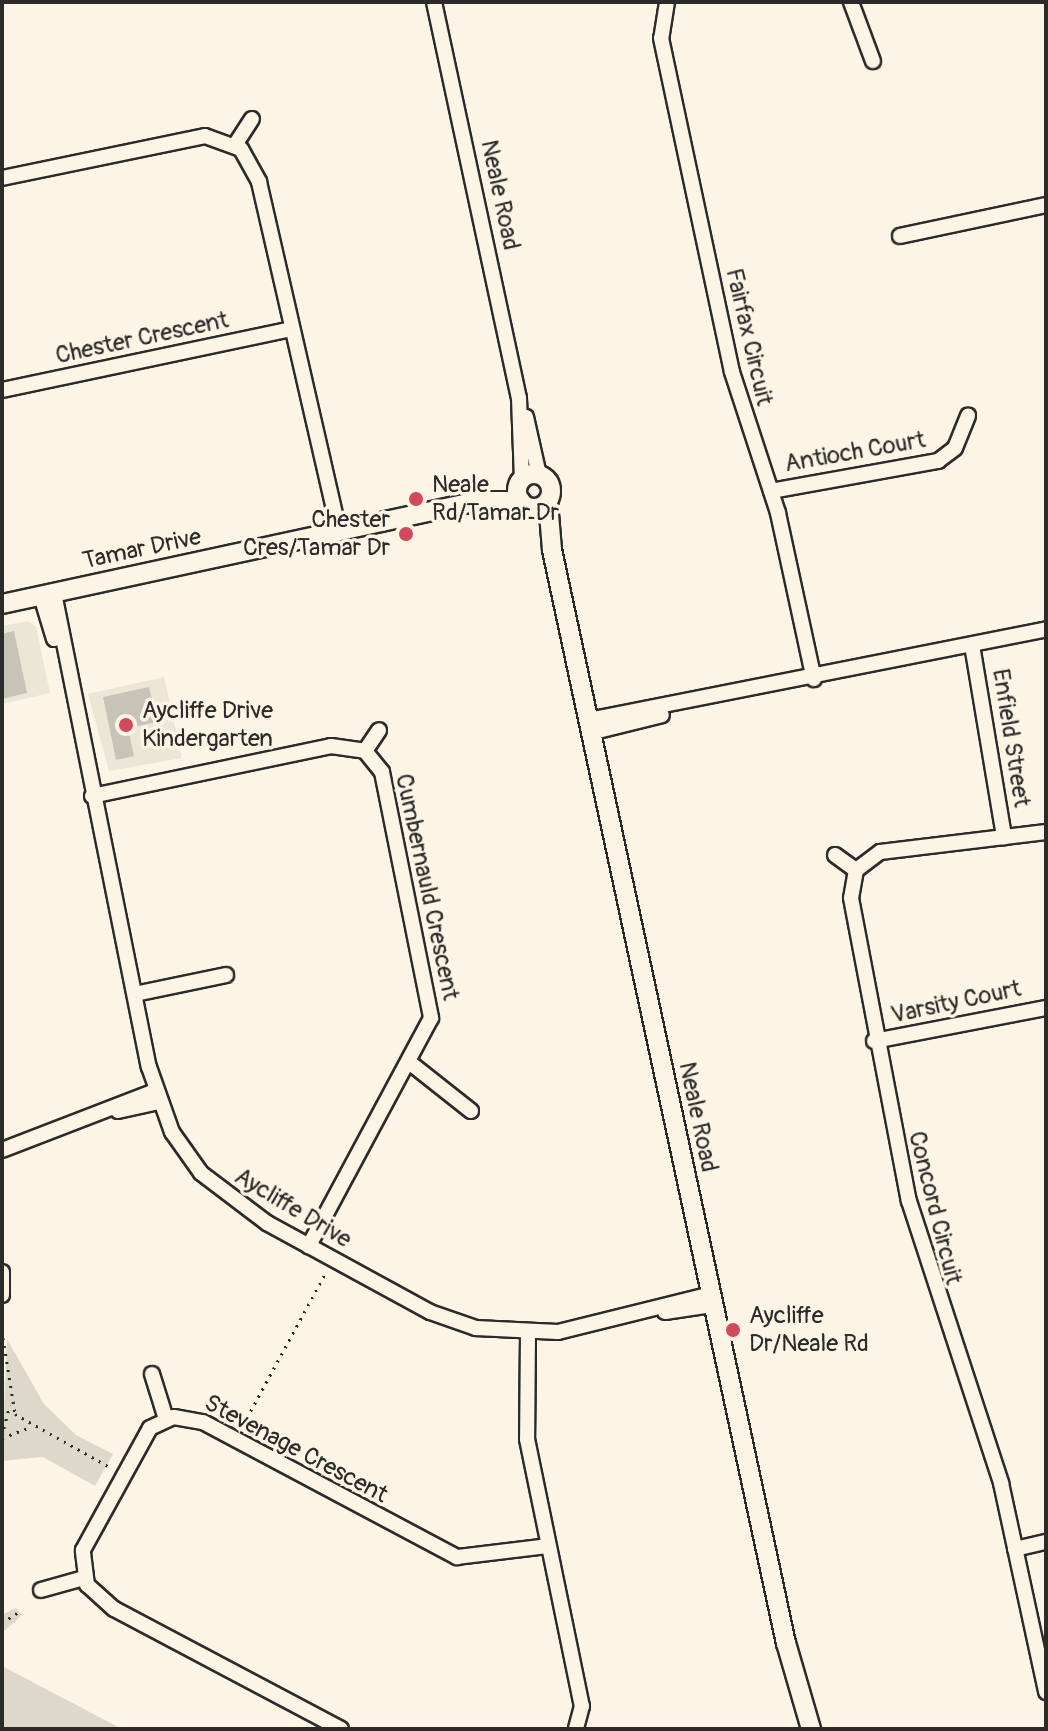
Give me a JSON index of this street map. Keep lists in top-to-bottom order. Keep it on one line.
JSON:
{"streets":{"street":["Neale Road","Fairfax Circuit","Chester Crescent","Antioch Court","Tamar Drive","Enfield Street","Cumbernauld Crescent","Varsity Court","Aycliffe Drive","Concord Circuit","Stevenage Crescent"]},"crossings":[["Neale Road","Tamar Drive"],["Neale Road","Aycliffe Drive"],["Fairfax Circuit","Antioch Court"],["Tamar Drive","Aycliffe Drive"],["Cumbernauld Crescent","Aycliffe Drive"],["Varsity Court","Concord Circuit"]],"places":["Neale Rd/Tamar Dr","Chester Cres/Tamar Dr","Aycliffe Drive Kindergarten","Aycliffe Dr/Neale Rd"]}
